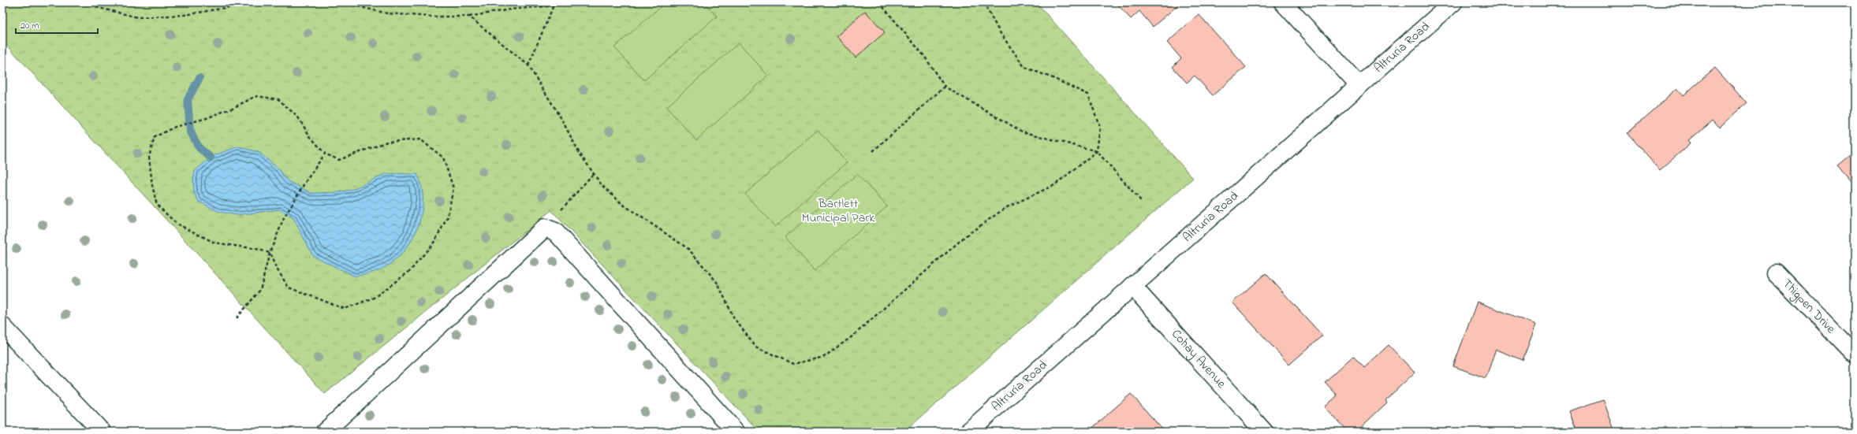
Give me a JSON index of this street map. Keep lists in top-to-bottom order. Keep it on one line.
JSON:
{"streets":{"street":["Altruria Road","Thigpen Drive","Cohay Avenue"]},"crossings":[["Altruria Road","Cohay Avenue"]],"parks":["Bartlett Municipal Park"],"scale_bar":"20 m"}
